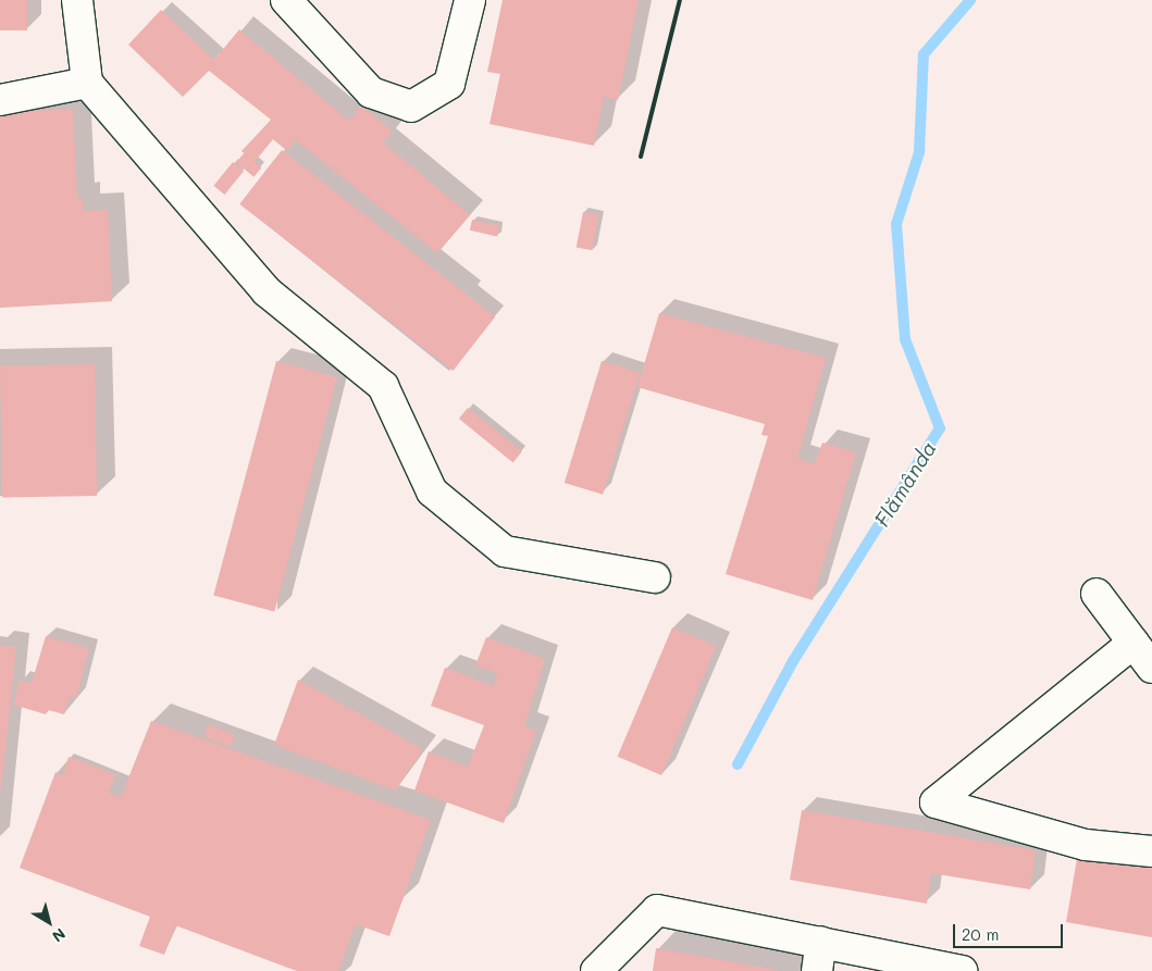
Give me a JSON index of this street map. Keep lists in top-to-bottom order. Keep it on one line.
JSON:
{"water":["Flămânda"],"scale_bar":"20 m","north":"bottom right"}
